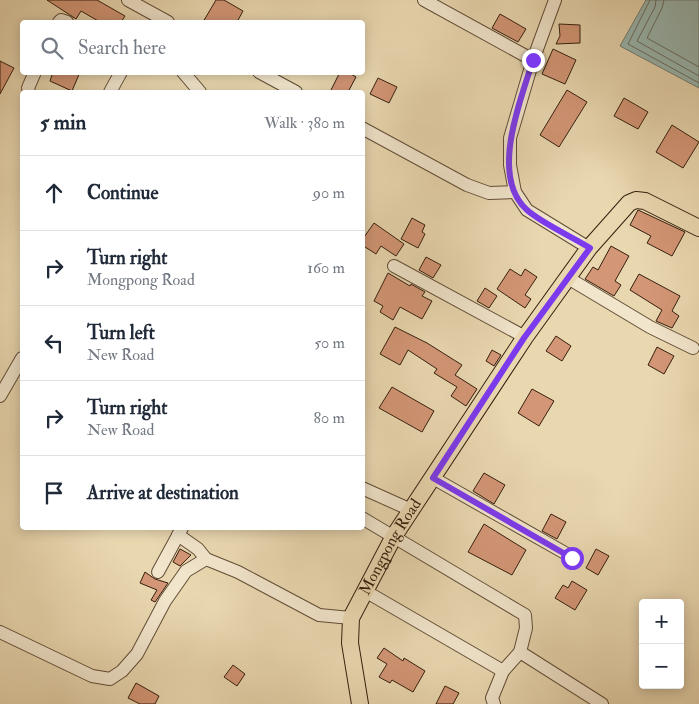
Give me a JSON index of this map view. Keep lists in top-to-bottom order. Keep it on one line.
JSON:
{"streets":{"main road":["Mongpong Road"]},"page":{"search":"Search here","heading":["5 min","Walk · 380 m"],"list":[["Continue","90 m"],["Turn right","Mongpong Road","160 m"],["Turn left","New Road","50 m"],["Turn right","New Road","80 m"],"Arrive at destination"],"map_buttons":["+","−"]}}
